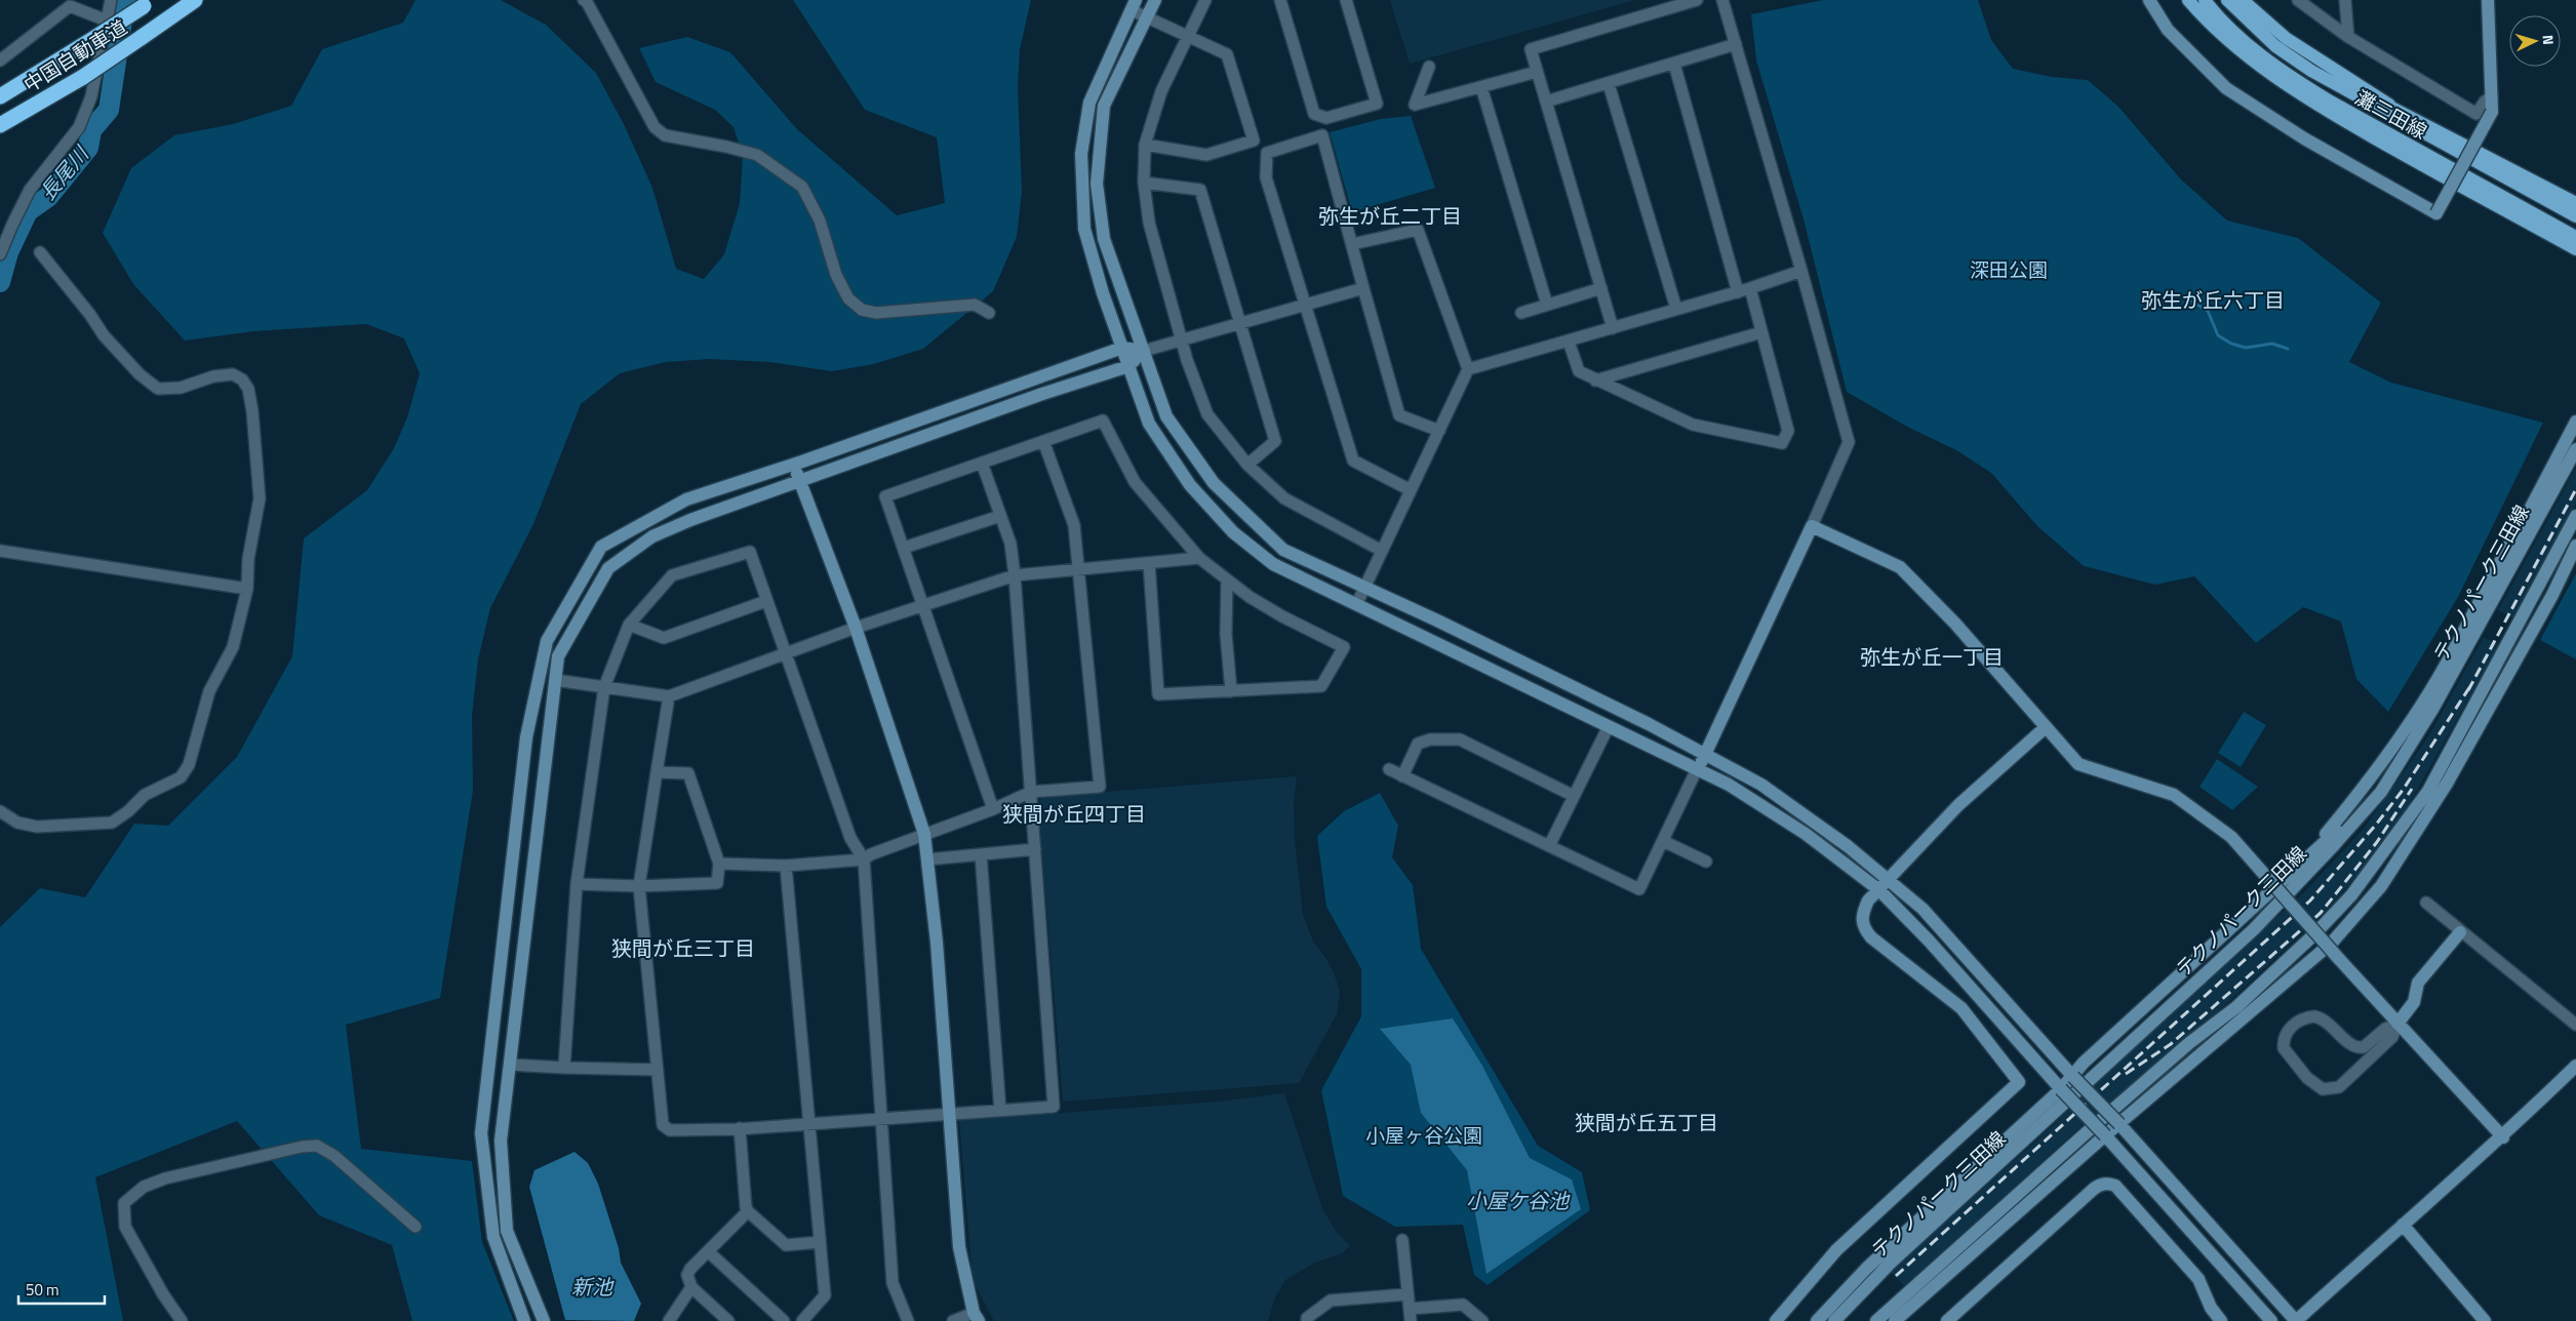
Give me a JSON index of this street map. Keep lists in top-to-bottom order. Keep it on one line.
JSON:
{"streets":{"highway":["中国自動車道"],"main road":["灘三田線"],"street":["テクノパーク三田線"]},"districts":["弥生が丘二丁目","弥生が丘六丁目","弥生が丘一丁目","狭間が丘四丁目","狭間が丘三丁目","狭間が丘五丁目"],"water":["長尾川","小屋ケ谷池","新池"],"parks":["深田公園","小屋ヶ谷公園"],"scale_bar":"50 m","north":"right"}
